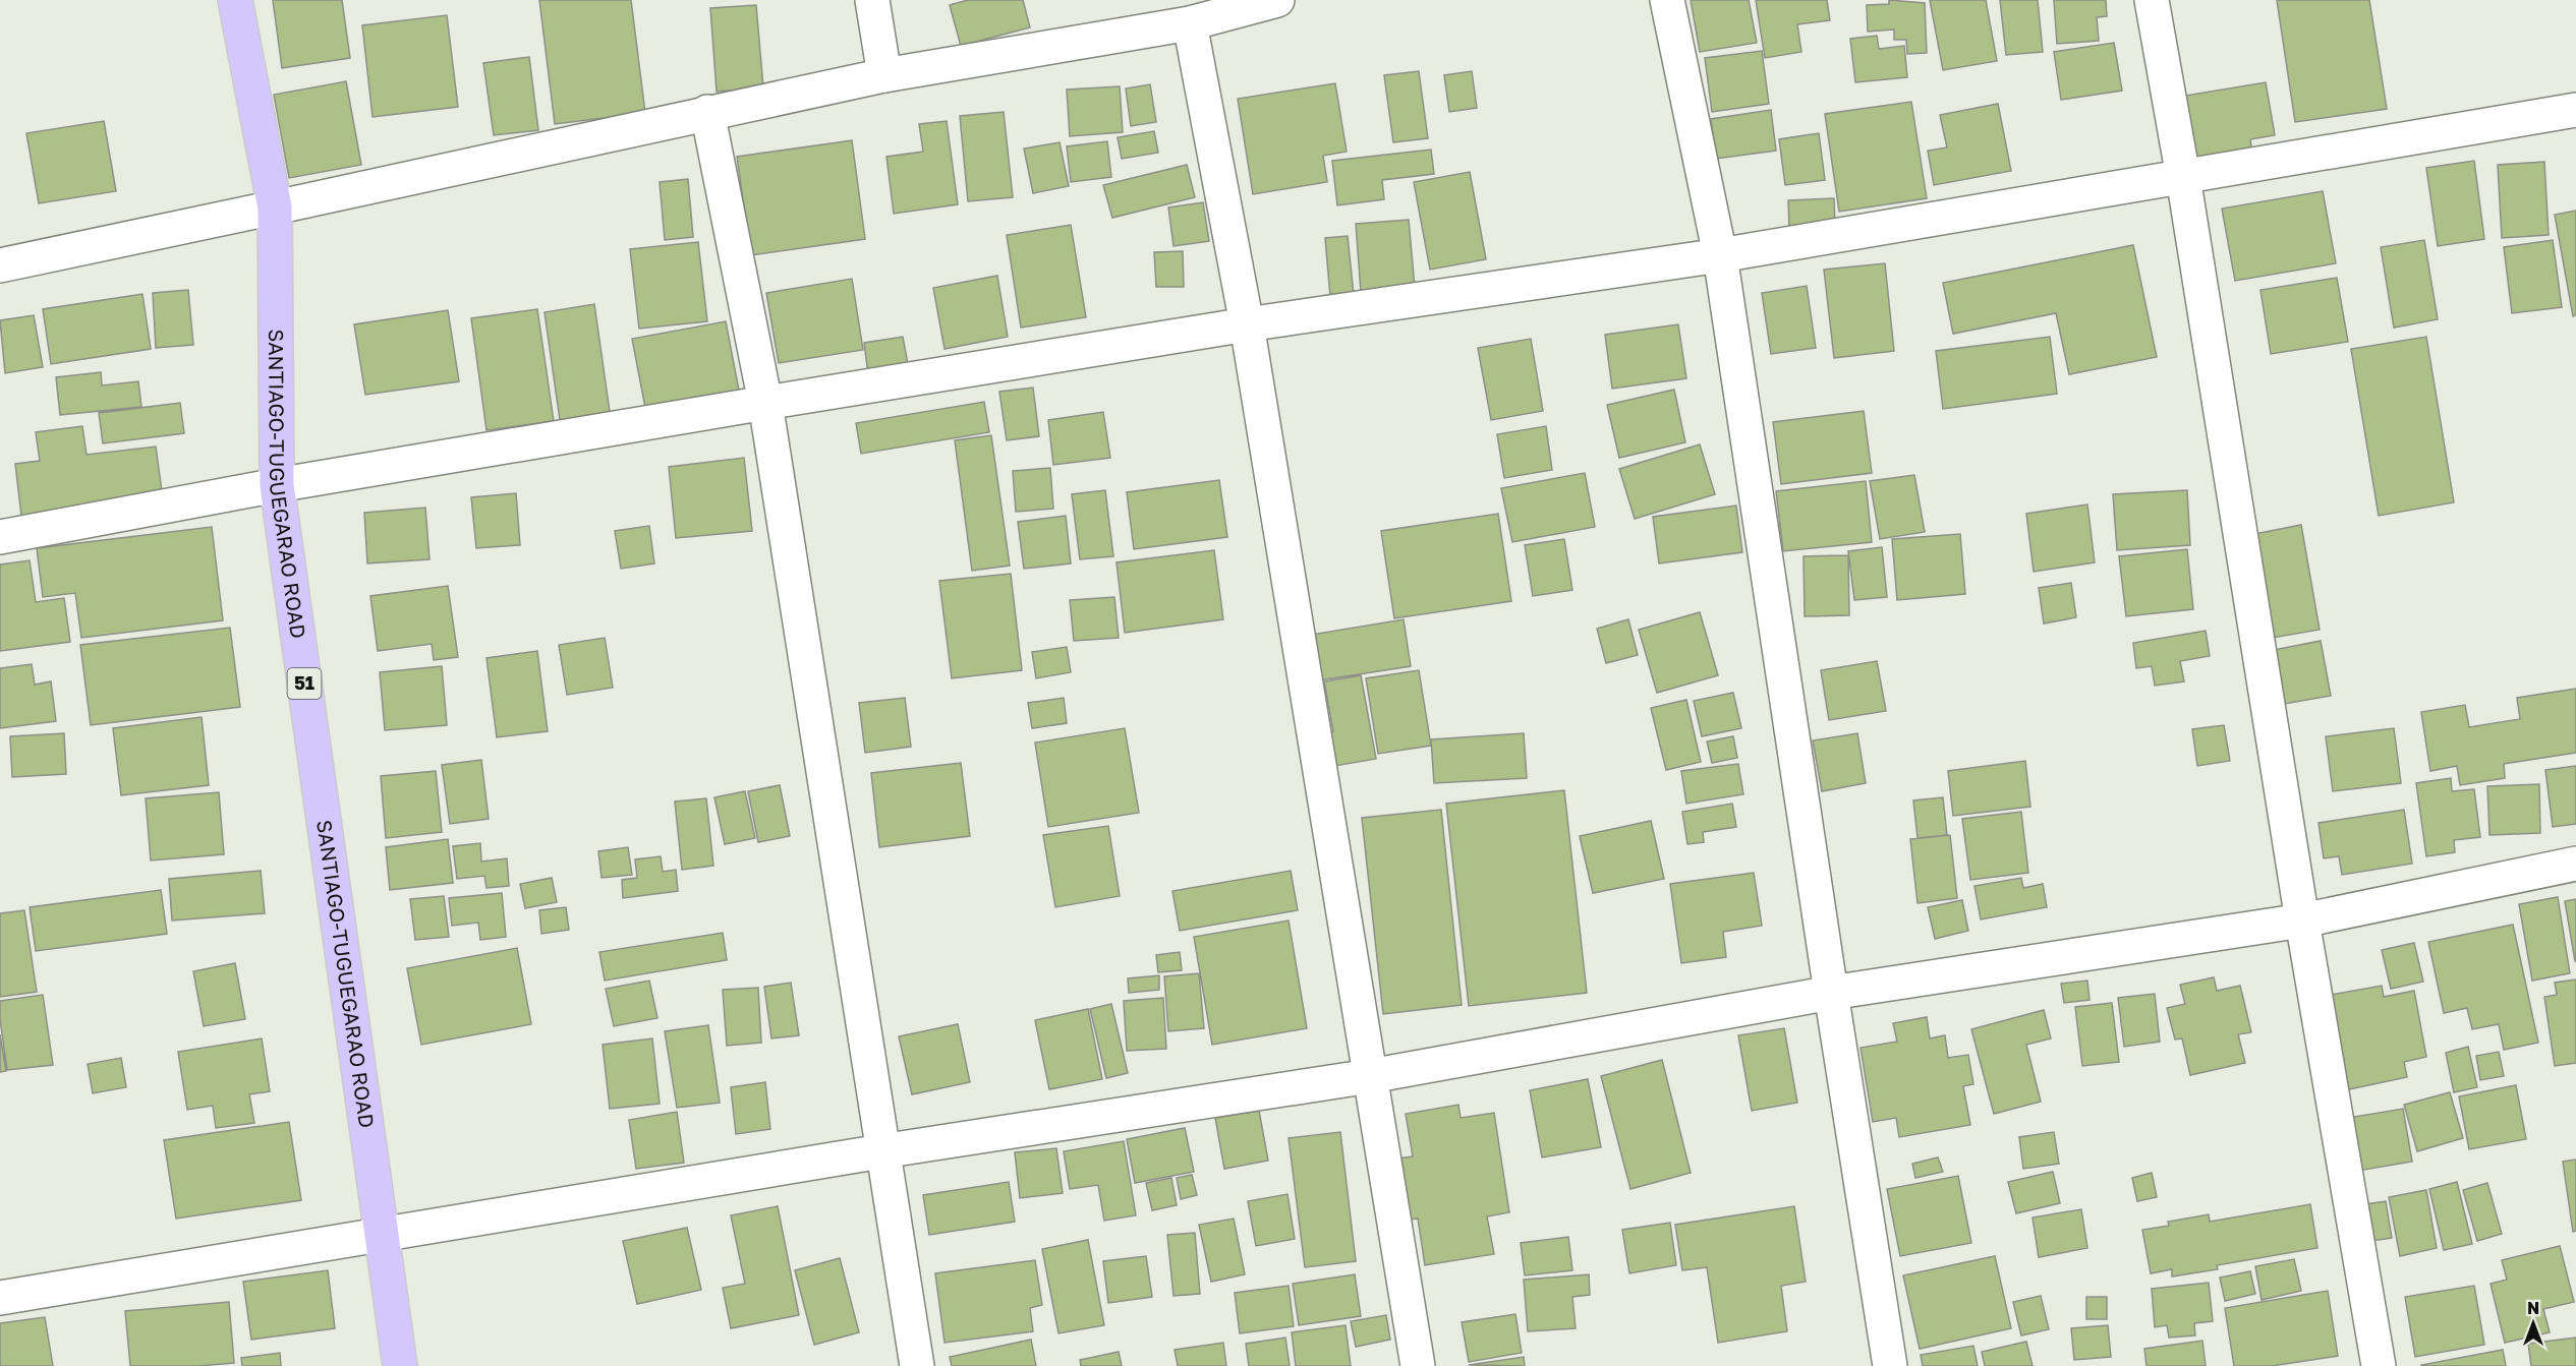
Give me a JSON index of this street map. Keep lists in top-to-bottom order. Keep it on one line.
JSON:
{"streets":{"highway":["SANTIAGO-TUGUEGARAO ROAD","51"]},"north":"top"}
